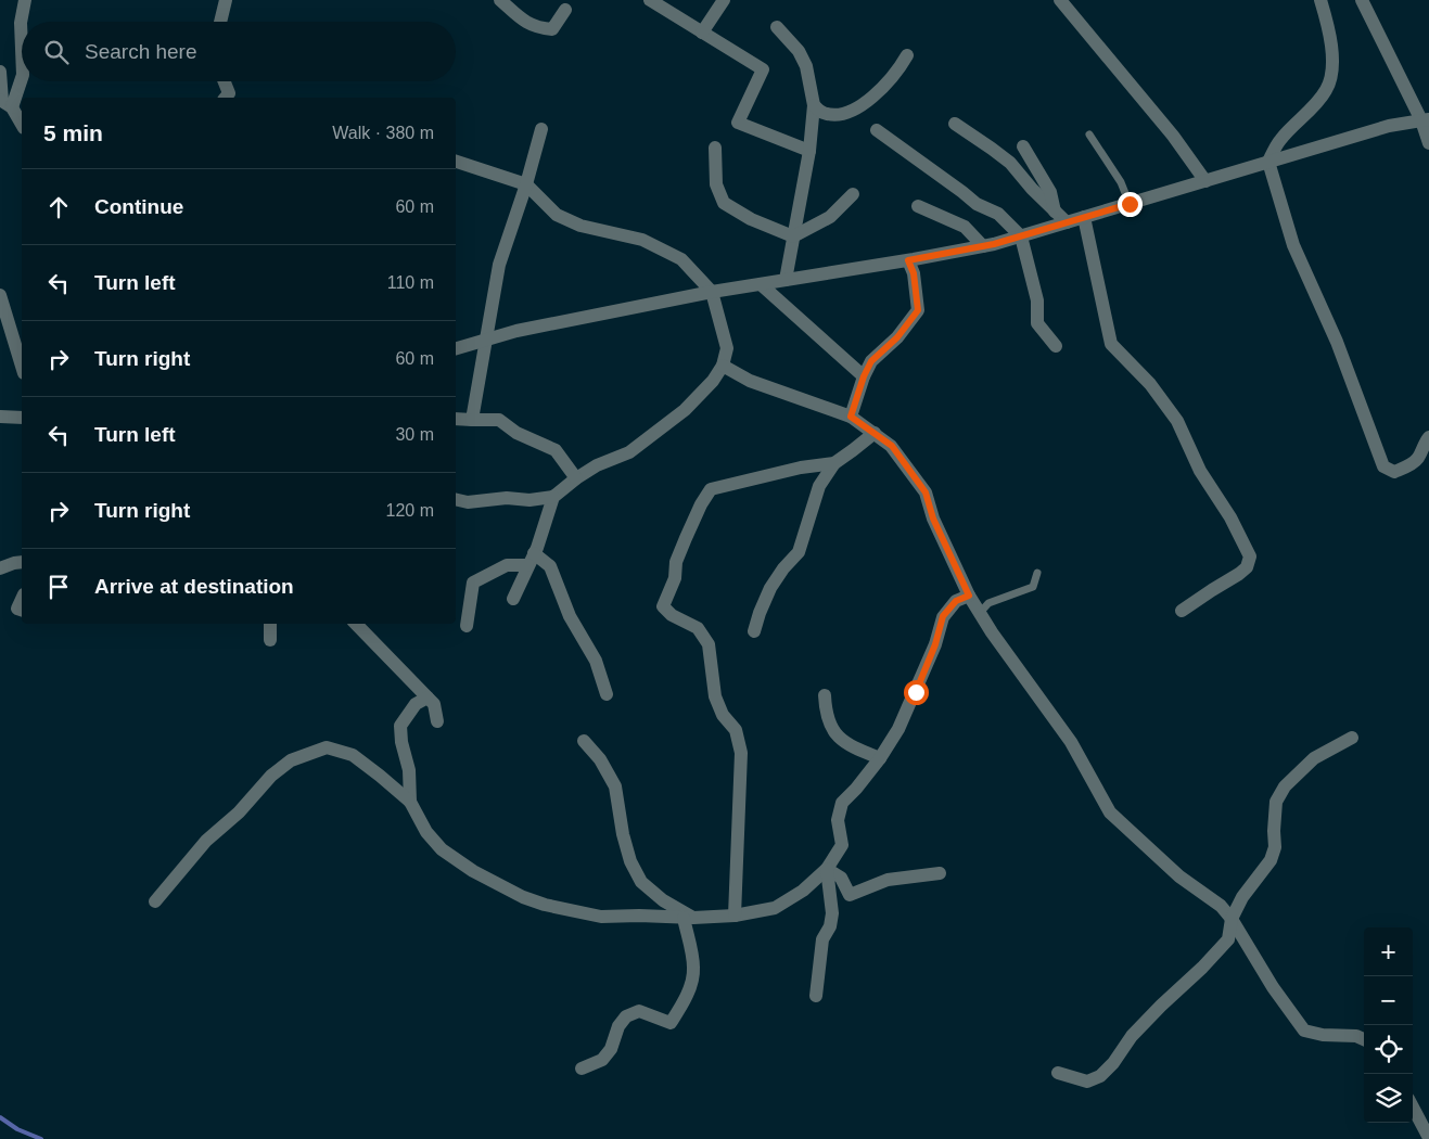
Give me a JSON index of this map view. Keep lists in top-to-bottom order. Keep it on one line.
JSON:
{"page":{"search":"Search here","heading":["5 min","Walk · 380 m"],"list":[["Continue","60 m"],["Turn left","110 m"],["Turn right","60 m"],["Turn left","30 m"],["Turn right","120 m"],"Arrive at destination"],"map_buttons":["+","−"]}}
